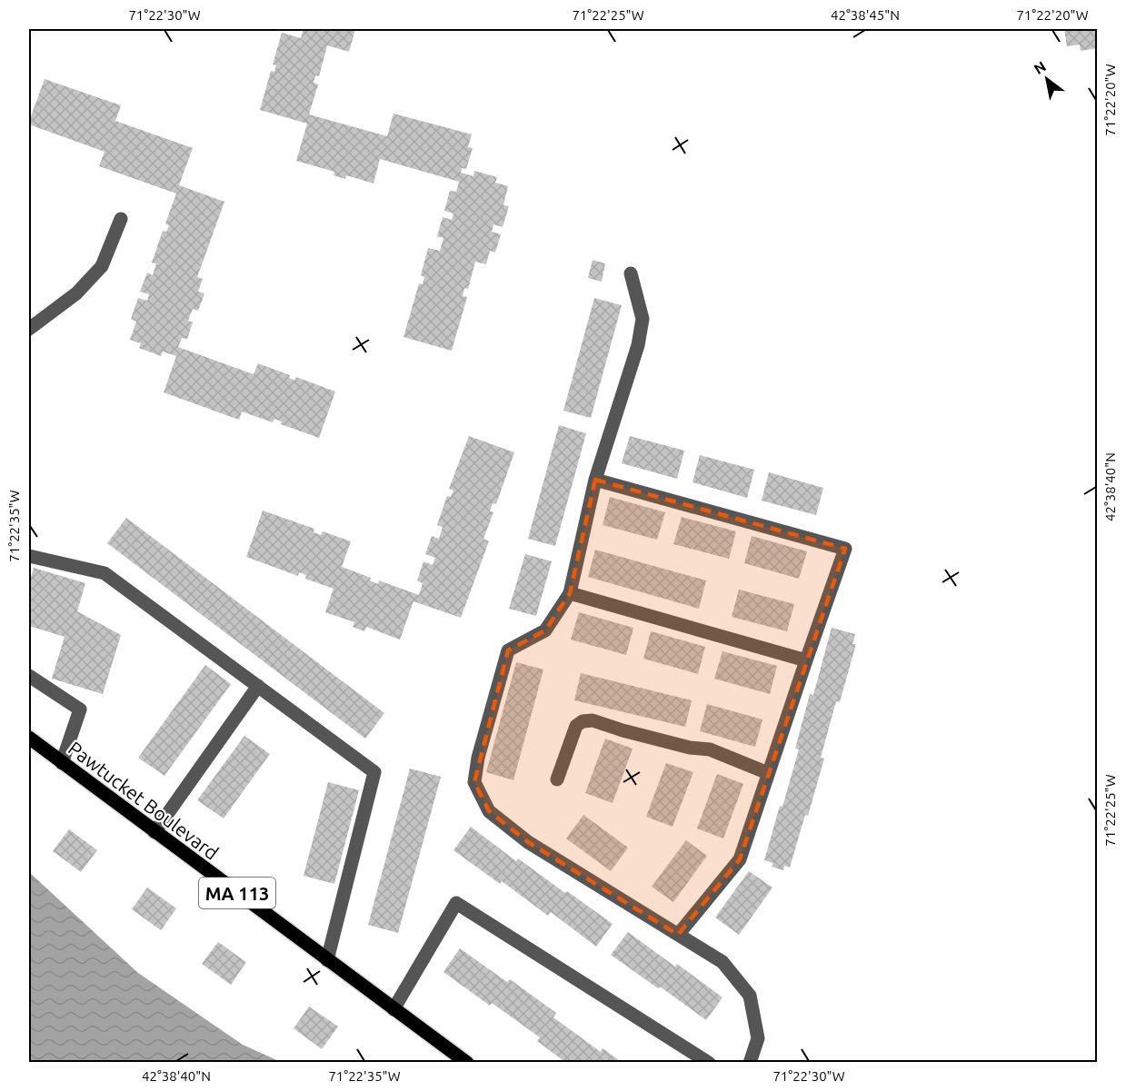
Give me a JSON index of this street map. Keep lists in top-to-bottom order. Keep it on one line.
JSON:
{"streets":{"main road":["Pawtucket Boulevard","MA 113"]},"north":"top left","coordinates":["71°22'30\"W","71°22'25\"W","42°38'45\"N","71°22'20\"W","42°38'40\"N","71°22'35\"W"]}
